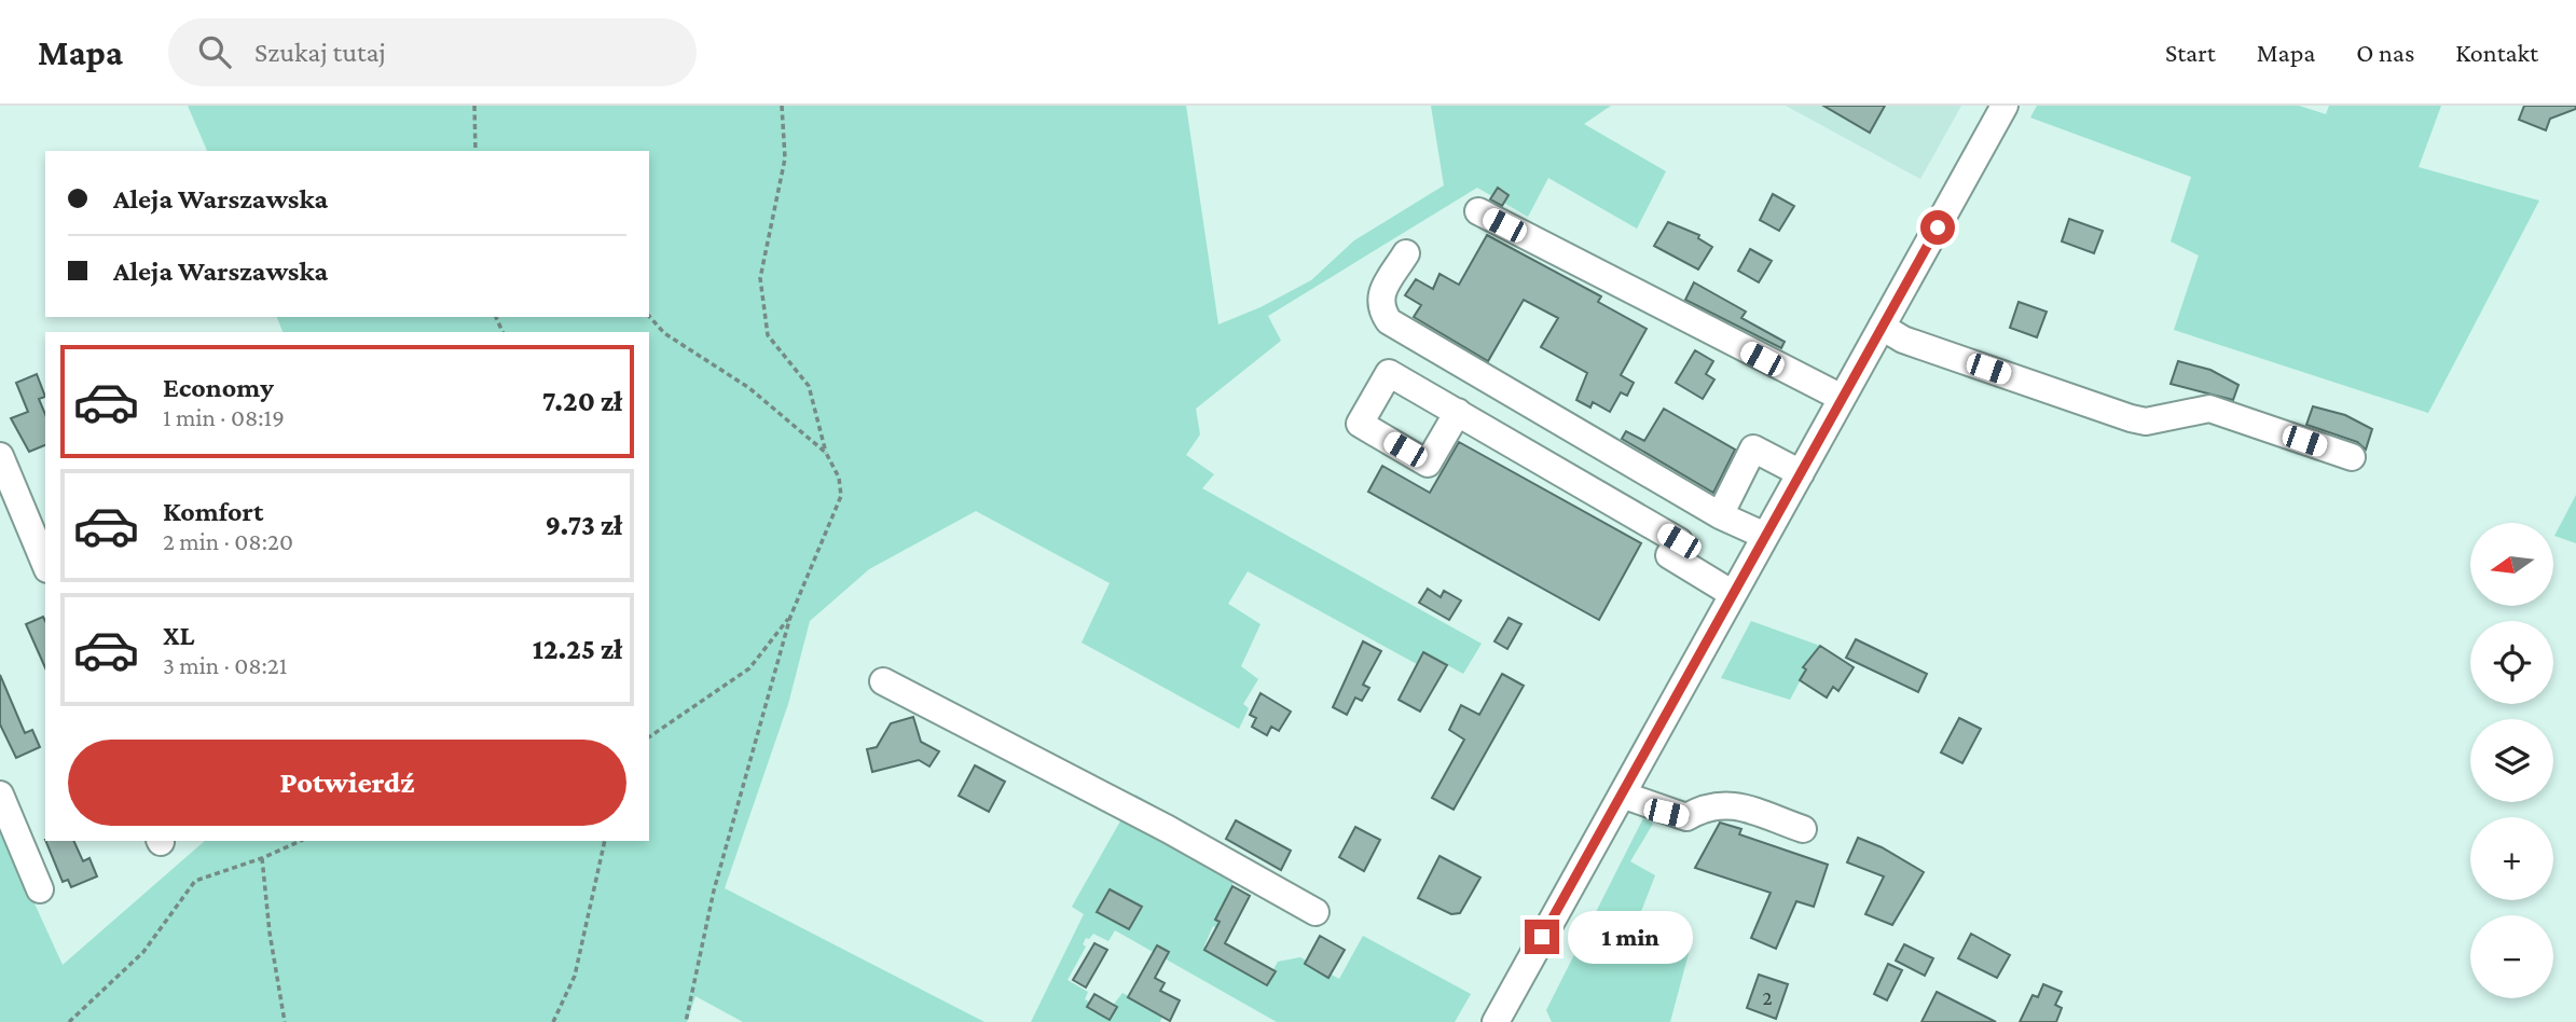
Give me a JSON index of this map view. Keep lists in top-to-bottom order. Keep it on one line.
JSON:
{"house_numbers":["2"],"north":"left","page":{"header":"Mapa","search":"Szukaj tutaj","nav":["Start","Mapa","O nas","Kontakt"],"banner":["Aleja Warszawska","Aleja Warszawska"],"list":[{"name":"Economy","note":"1 min · 08:19","value":"7.20 zł"},{"name":"Komfort","note":"2 min · 08:20","value":"9.73 zł"},{"name":"XL","note":"3 min · 08:21","value":"12.25 zł"}],"map_buttons":["+","−"],"buttons":"Potwierdź","bubble":"1 min"}}
